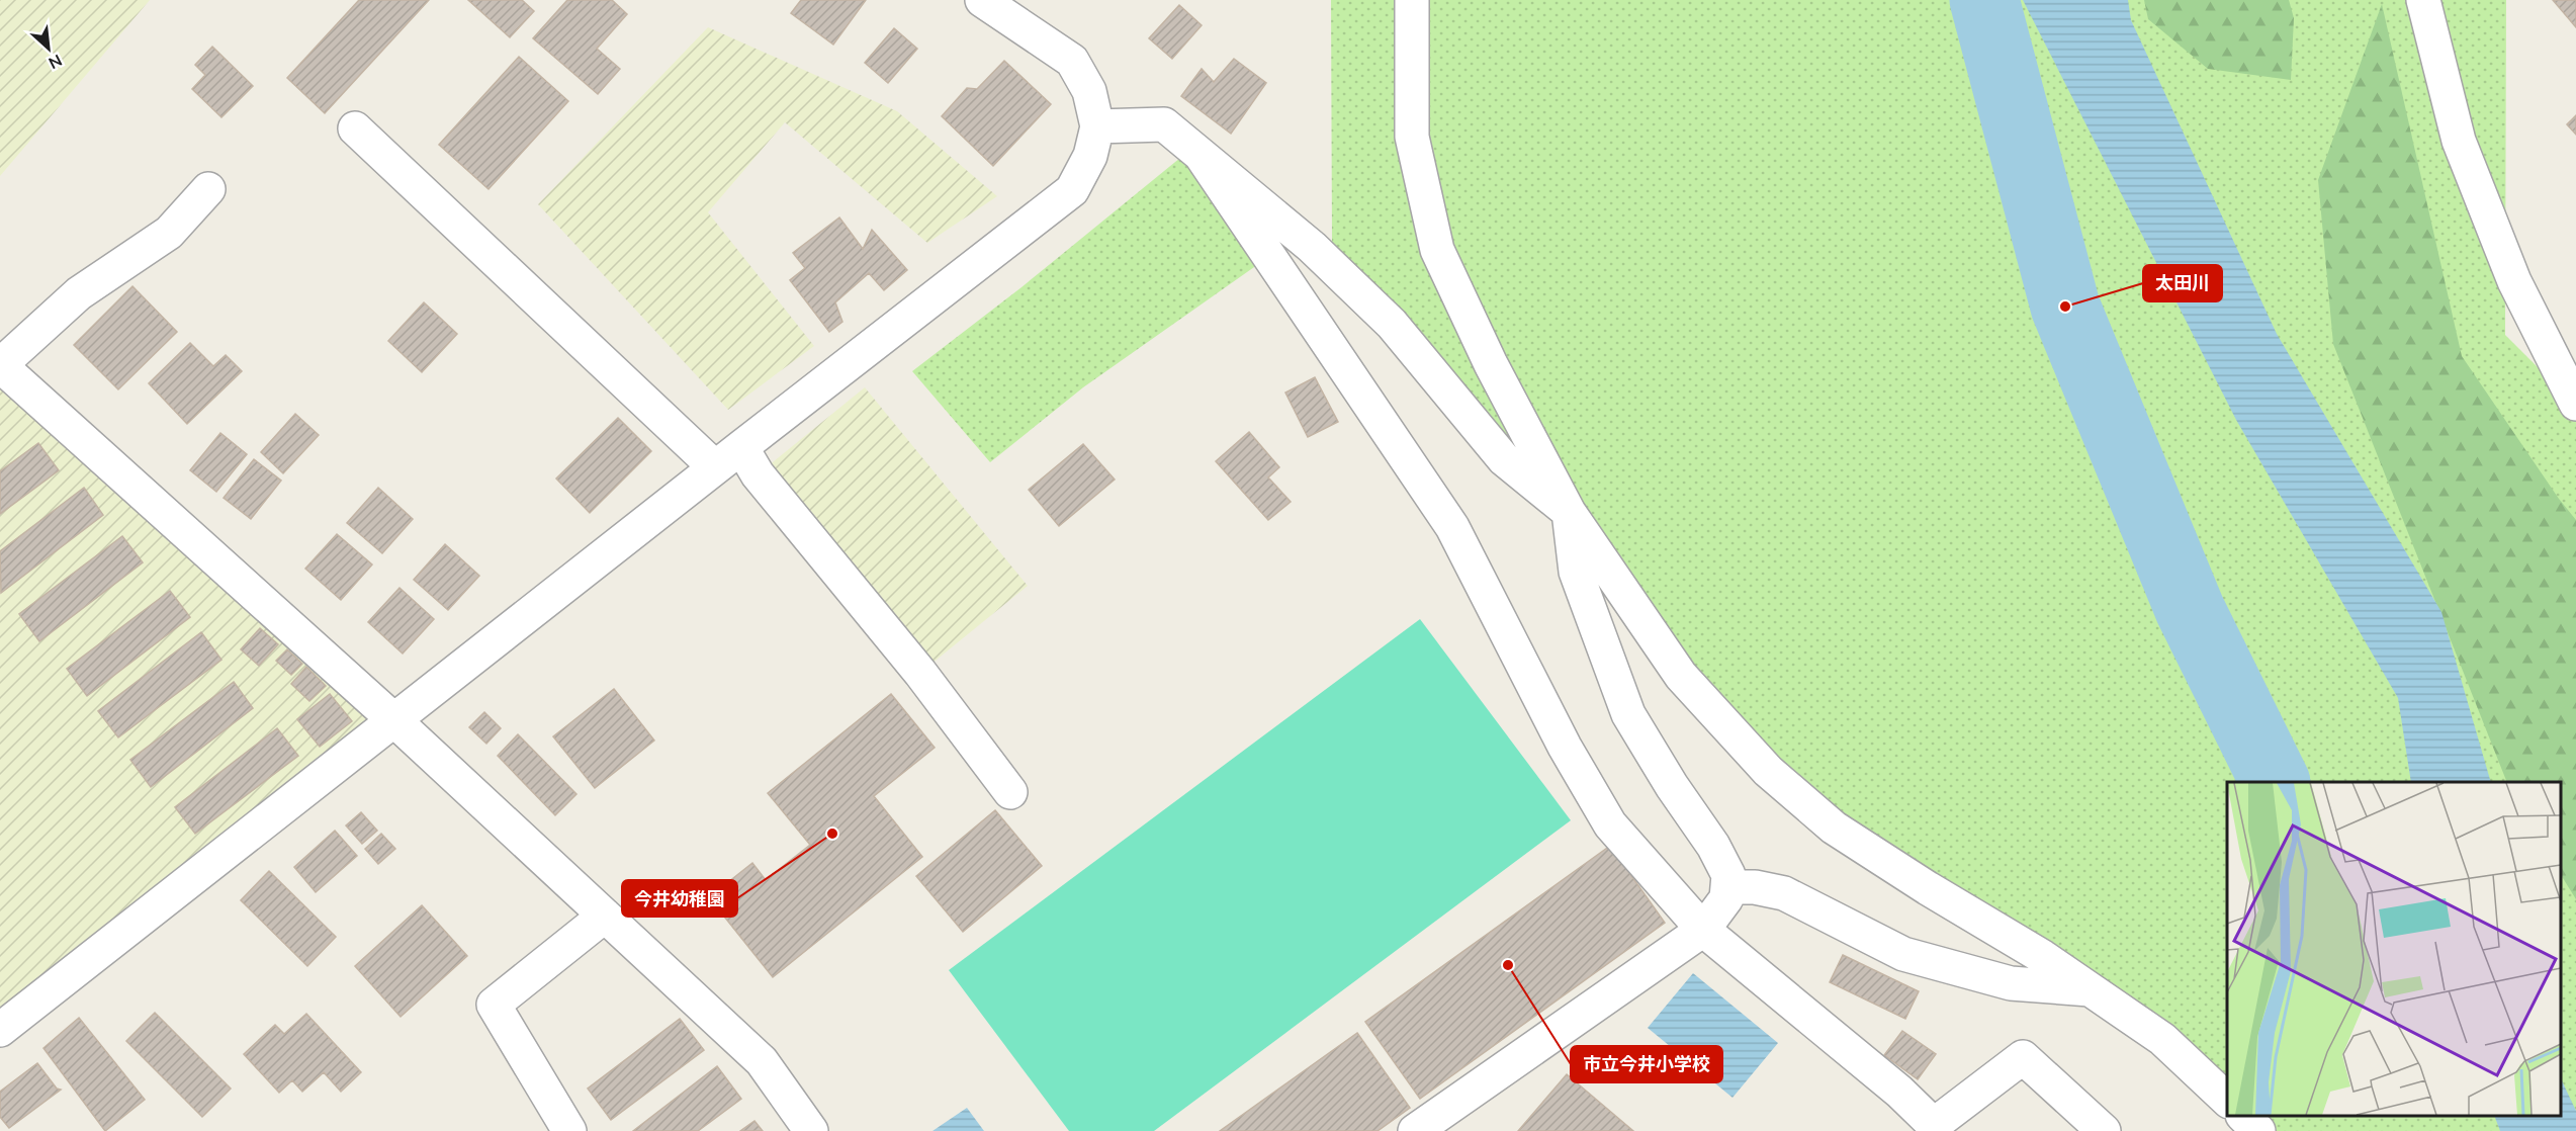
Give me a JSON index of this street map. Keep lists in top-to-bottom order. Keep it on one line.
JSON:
{"places":["太田川","今井幼稚園","市立今井小学校"],"north":"bottom right"}
